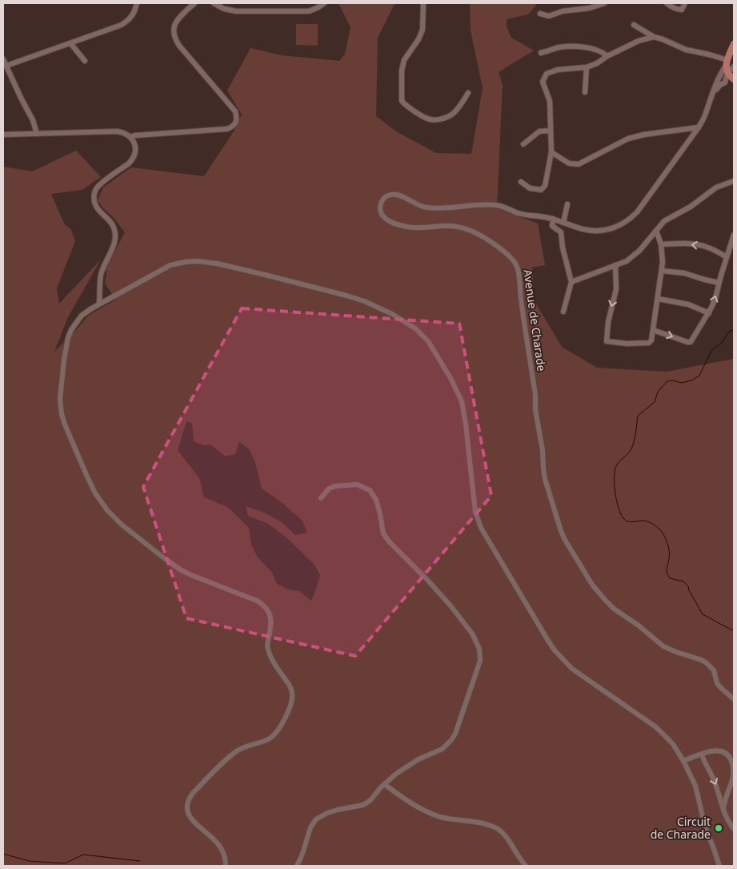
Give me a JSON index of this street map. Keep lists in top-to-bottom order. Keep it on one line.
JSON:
{"streets":{"street":["Avenue de Charade"]},"places":["Circuit de Charade"]}
